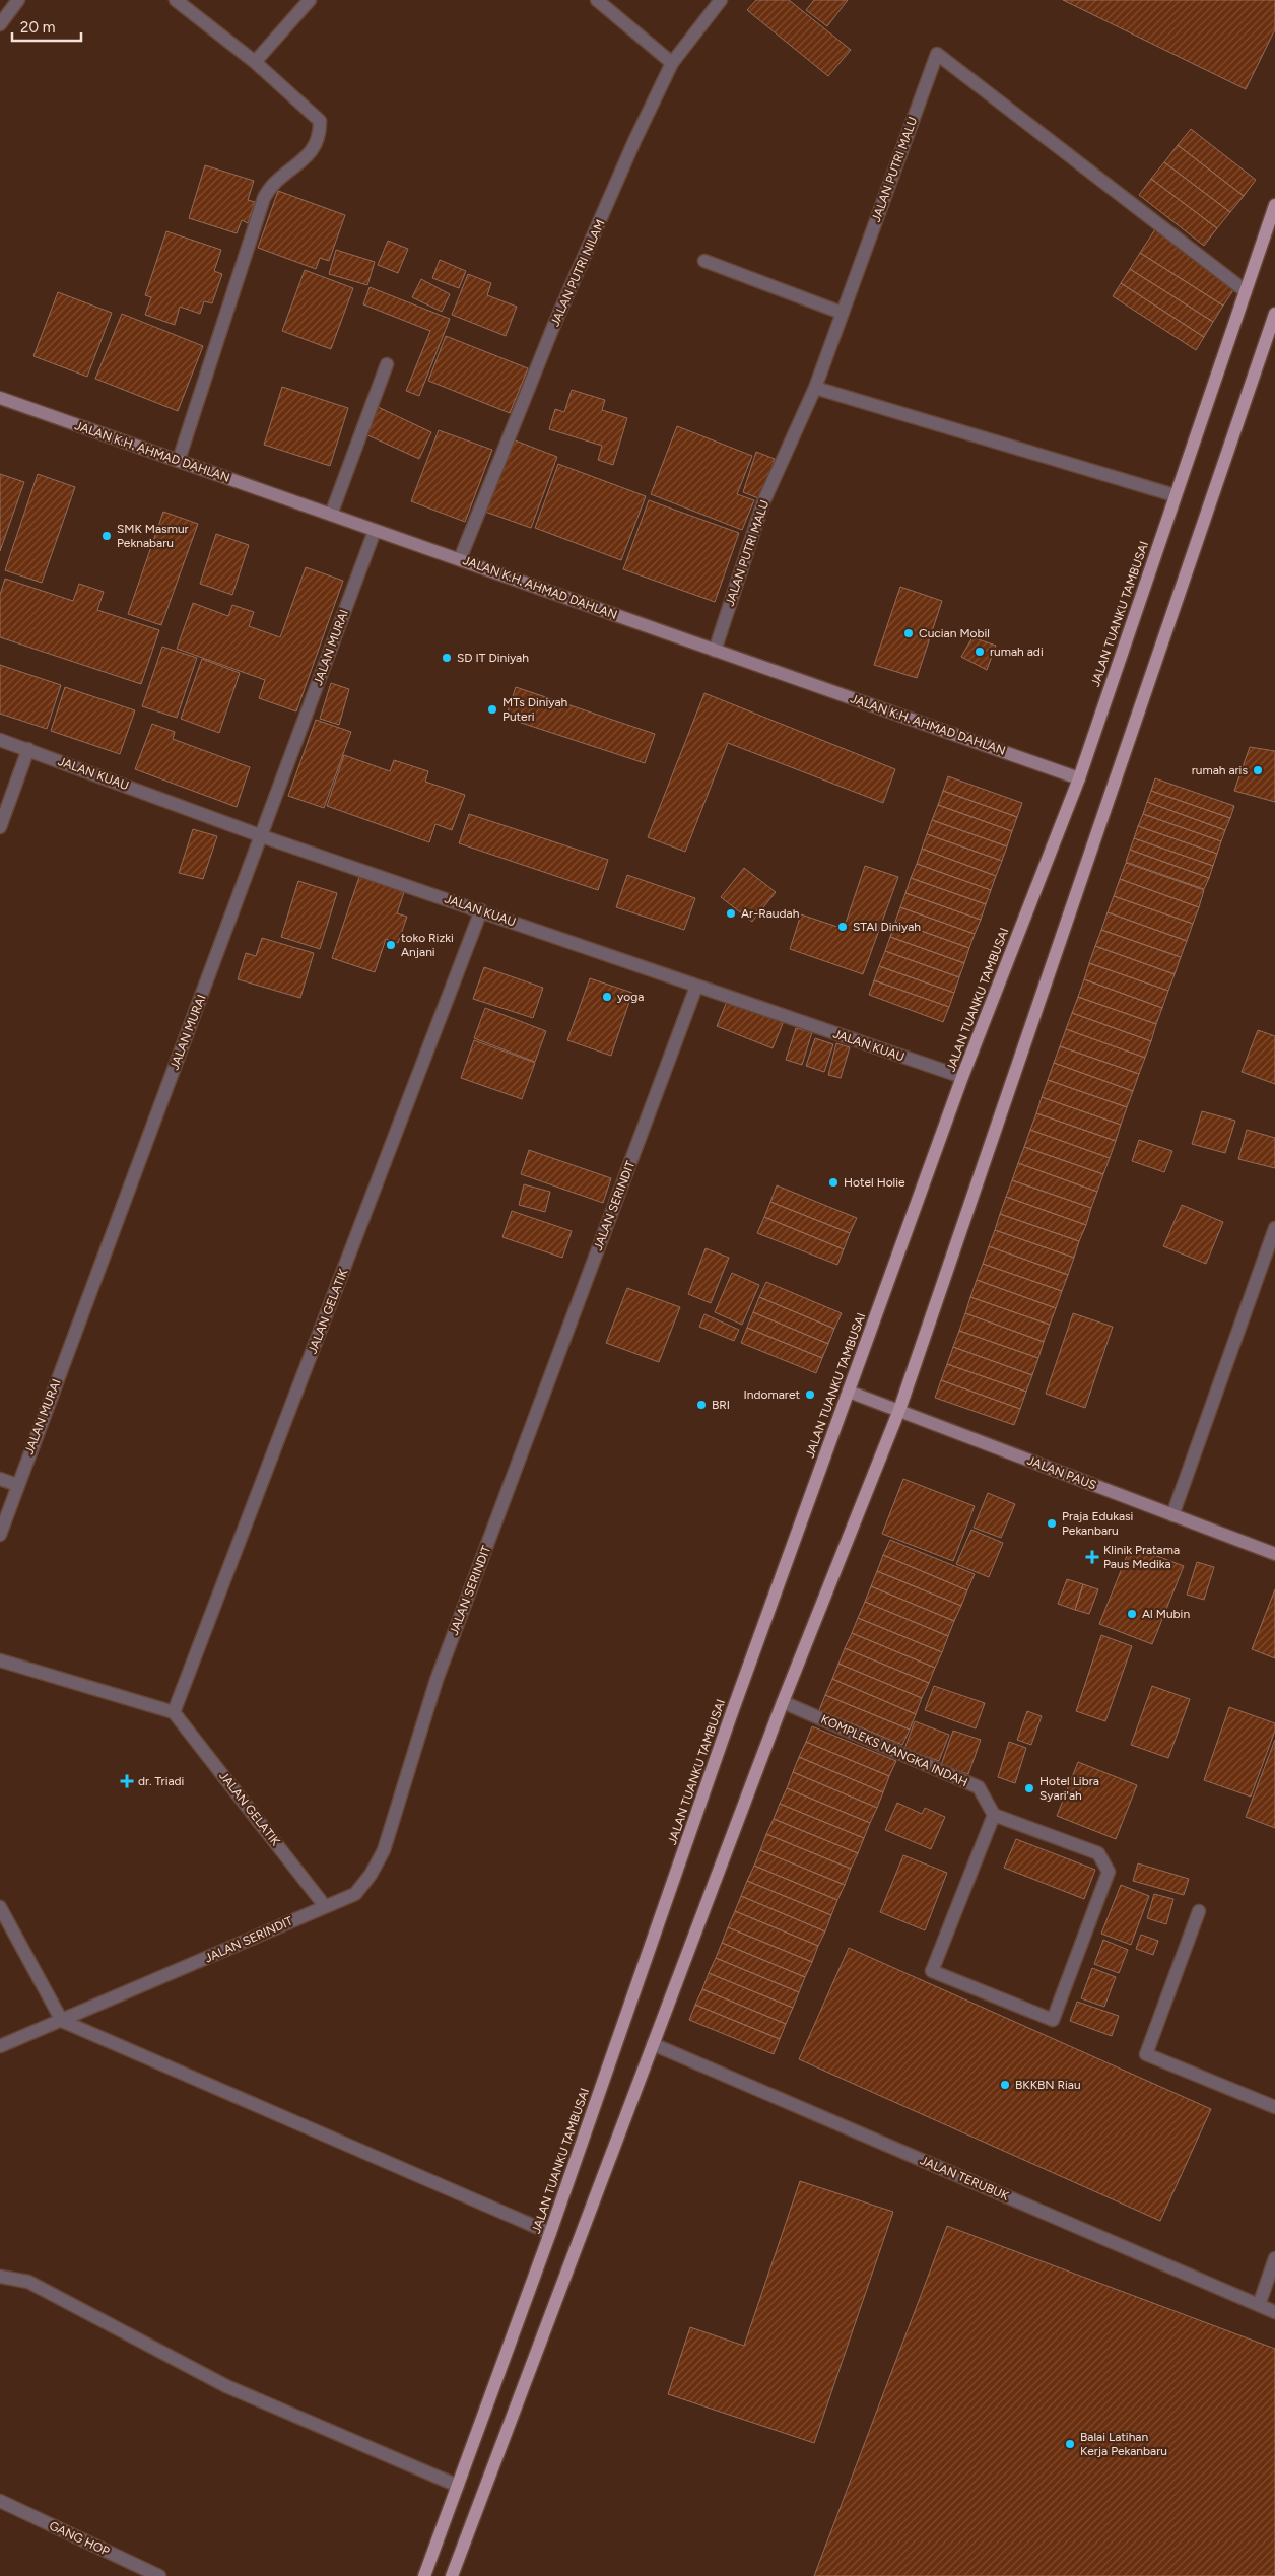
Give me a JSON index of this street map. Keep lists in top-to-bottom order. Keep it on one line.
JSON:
{"streets":{"main road":["JALAN K.H. AHMAD DAHLAN","JALAN TUANKU TAMBUSAI","JALAN PAUS"],"street":["JALAN PUTRI MALU","JALAN PUTRI NILAM","JALAN MURAI","JALAN KUAU","JALAN SERINDIT","JALAN GELATIK","KOMPLEKS NANGKA INDAH","JALAN TERUBUK","GANG HOP"]},"crossings":[["JALAN PUTRI MALU","JALAN K.H. AHMAD DAHLAN"],["JALAN PUTRI MALU","JALAN TUANKU TAMBUSAI"],["JALAN PUTRI NILAM","JALAN K.H. AHMAD DAHLAN"],["JALAN K.H. AHMAD DAHLAN","JALAN TUANKU TAMBUSAI"],["JALAN K.H. AHMAD DAHLAN","JALAN MURAI"],["JALAN TUANKU TAMBUSAI","JALAN KUAU"],["JALAN TUANKU TAMBUSAI","JALAN PAUS"],["JALAN MURAI","JALAN KUAU"],["JALAN KUAU","JALAN SERINDIT"],["JALAN KUAU","JALAN GELATIK"],["JALAN SERINDIT","JALAN GELATIK"]],"places":{"other":["SMK Masmur Peknabaru","Cucian Mobil","rumah adi","SD IT Diniyah","MTs Diniyah Puteri","rumah aris","Ar-Raudah","STAI Diniyah","toko Rizki Anjani","yoga","Hotel Holie","Indomaret","BRI","Praja Edukasi Pekanbaru","Al Mubin","Hotel Libra Syari'ah","BKKBN Riau","Balai Latihan Kerja Pekanbaru"],"health":["Klinik Pratama Paus Medika","dr. Triadi"]},"scale_bar":"20 m"}
